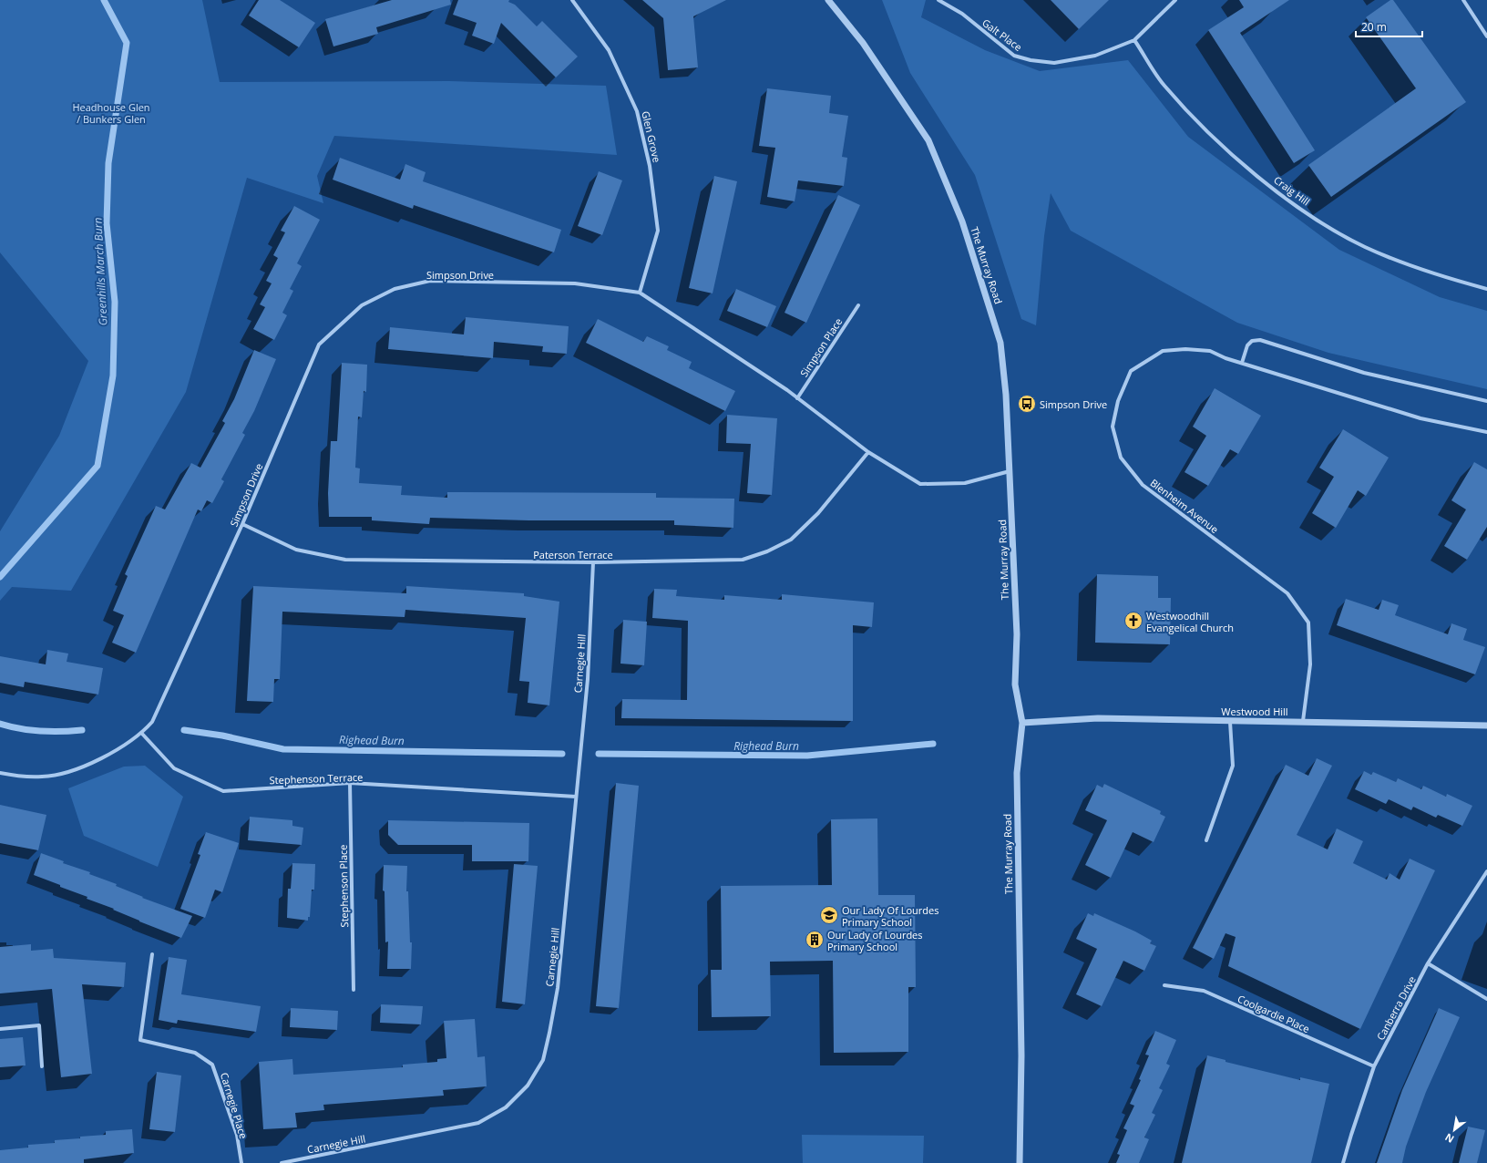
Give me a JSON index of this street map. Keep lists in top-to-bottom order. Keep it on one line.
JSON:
{"streets":{"street":["Galt Place","Glen Grove","Craig Hill","The Murray Road","Simpson Drive","Simpson Place","Blenheim Avenue","Paterson Terrace","Carnegie Hill","Westwood Hill","Stephenson Terrace","Stephenson Place","Canberra Drive","Coolgardie Place","Carnegie Place"]},"crossings":[["Galt Place","Craig Hill"],["Glen Grove","Simpson Drive"],["The Murray Road","Simpson Drive"],["The Murray Road","Westwood Hill"],["Simpson Drive","Simpson Place"],["Simpson Drive","Paterson Terrace"],["Simpson Drive","Stephenson Terrace"],["Blenheim Avenue","Westwood Hill"],["Paterson Terrace","Carnegie Hill"],["Carnegie Hill","Stephenson Terrace"],["Stephenson Terrace","Stephenson Place"],["Canberra Drive","Coolgardie Place"]],"water":["Greenhills March Burn","Righead Burn"],"parks":["Headhouse Glen / Bunkers Glen"],"places":{"bus stop":["Simpson Drive"],"church":["Westwoodhill Evangelical Church"],"school or university":["Our Lady Of Lourdes Primary School"],"building":["Our Lady of Lourdes Primary School"]},"scale_bar":"20 m","north":"bottom left"}
